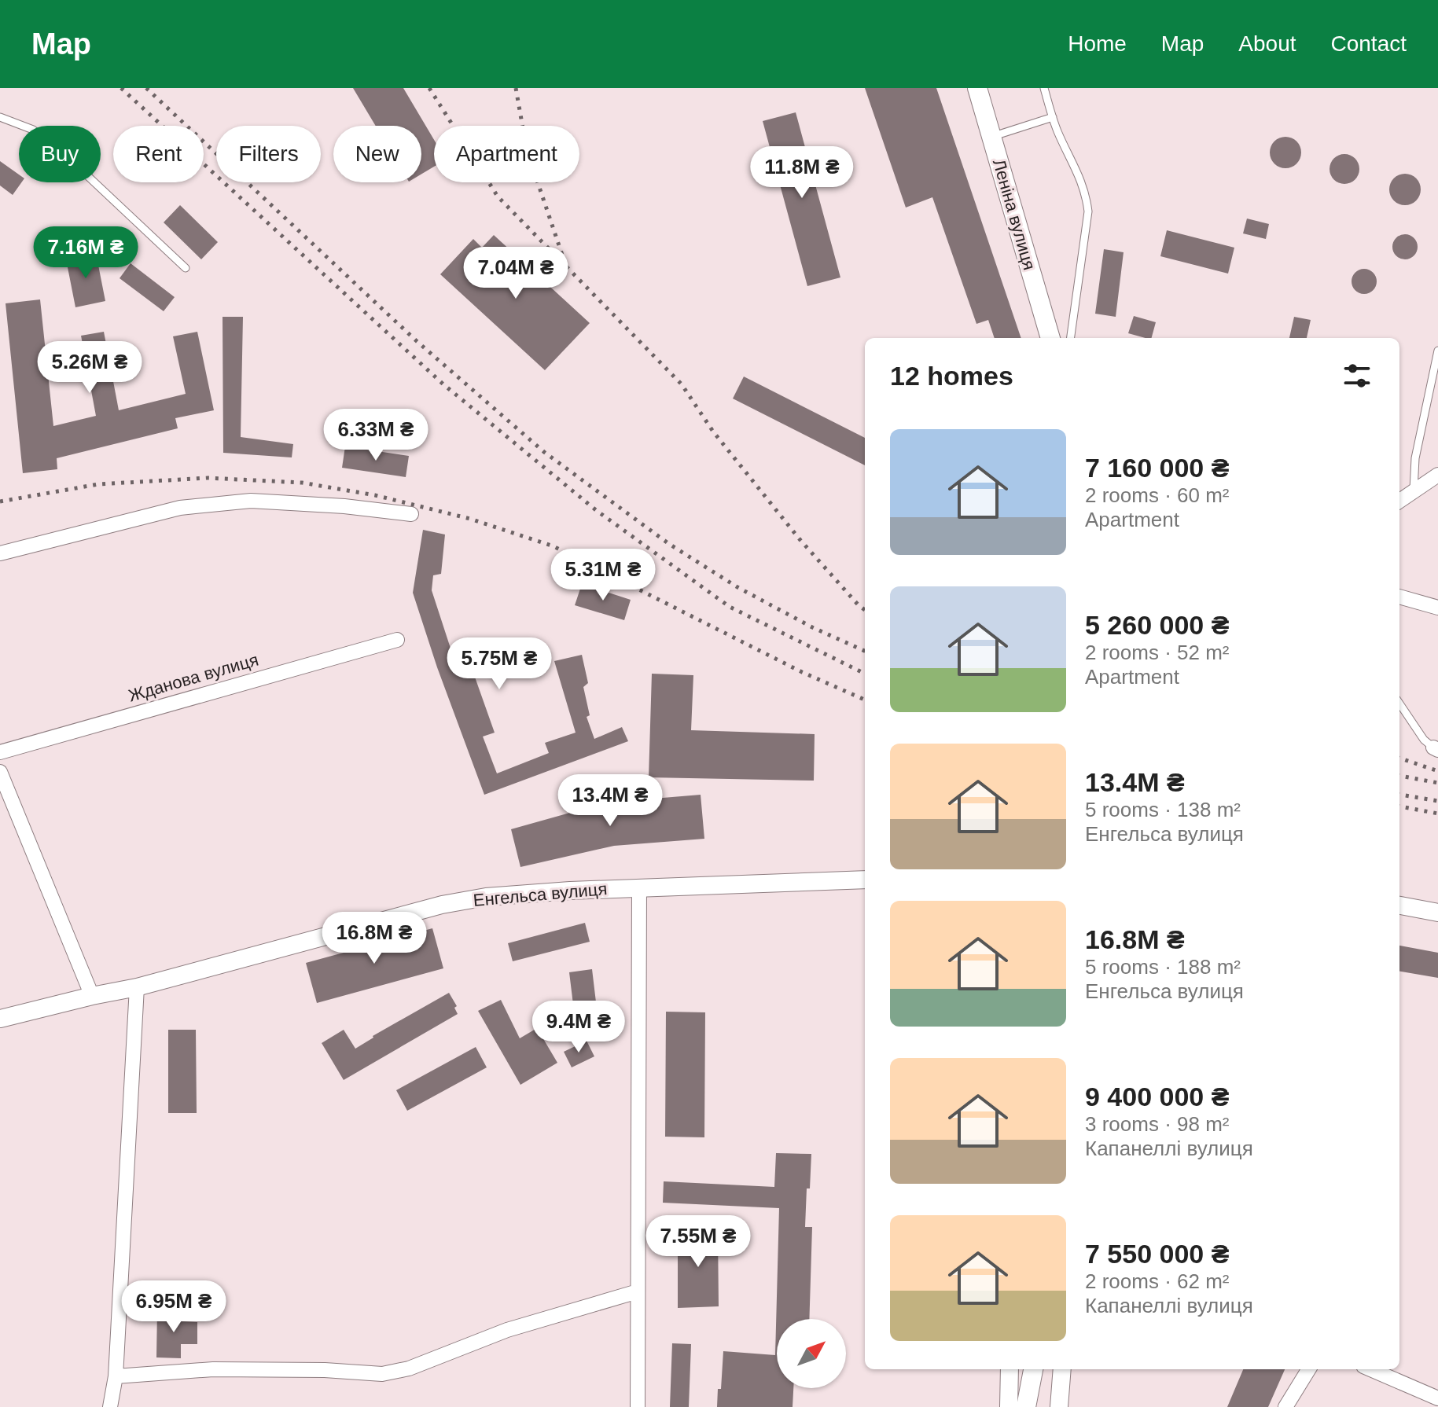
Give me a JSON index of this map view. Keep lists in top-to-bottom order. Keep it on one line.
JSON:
{"streets":{"main road":["Леніна вулиця"],"street":["Жданова вулиця","Енгельса вулиця"]},"north":"top right","page":{"header":"Map","nav":["Home","Map","About","Contact"],"chip":["Buy","Rent","Filters","New","Apartment"],"price":["11.8M ₴","7.16M ₴","7.04M ₴","5.26M ₴","6.33M ₴","5.31M ₴","5.75M ₴","13.4M ₴","16.8M ₴","9.4M ₴","7.55M ₴","6.95M ₴"],"heading":"12 homes","list":[{"name":"7 160 000 ₴","note":"2 rooms · 60 m² · Apartment"},{"name":"5 260 000 ₴","note":"2 rooms · 52 m² · Apartment"},{"name":"13.4M ₴","note":"5 rooms · 138 m² · Енгельса вулиця"},{"name":"16.8M ₴","note":"5 rooms · 188 m² · Енгельса вулиця"},{"name":"9 400 000 ₴","note":"3 rooms · 98 m² · Капанеллі вулиця"},{"name":"7 550 000 ₴","note":"2 rooms · 62 m² · Капанеллі вулиця"}]}}
